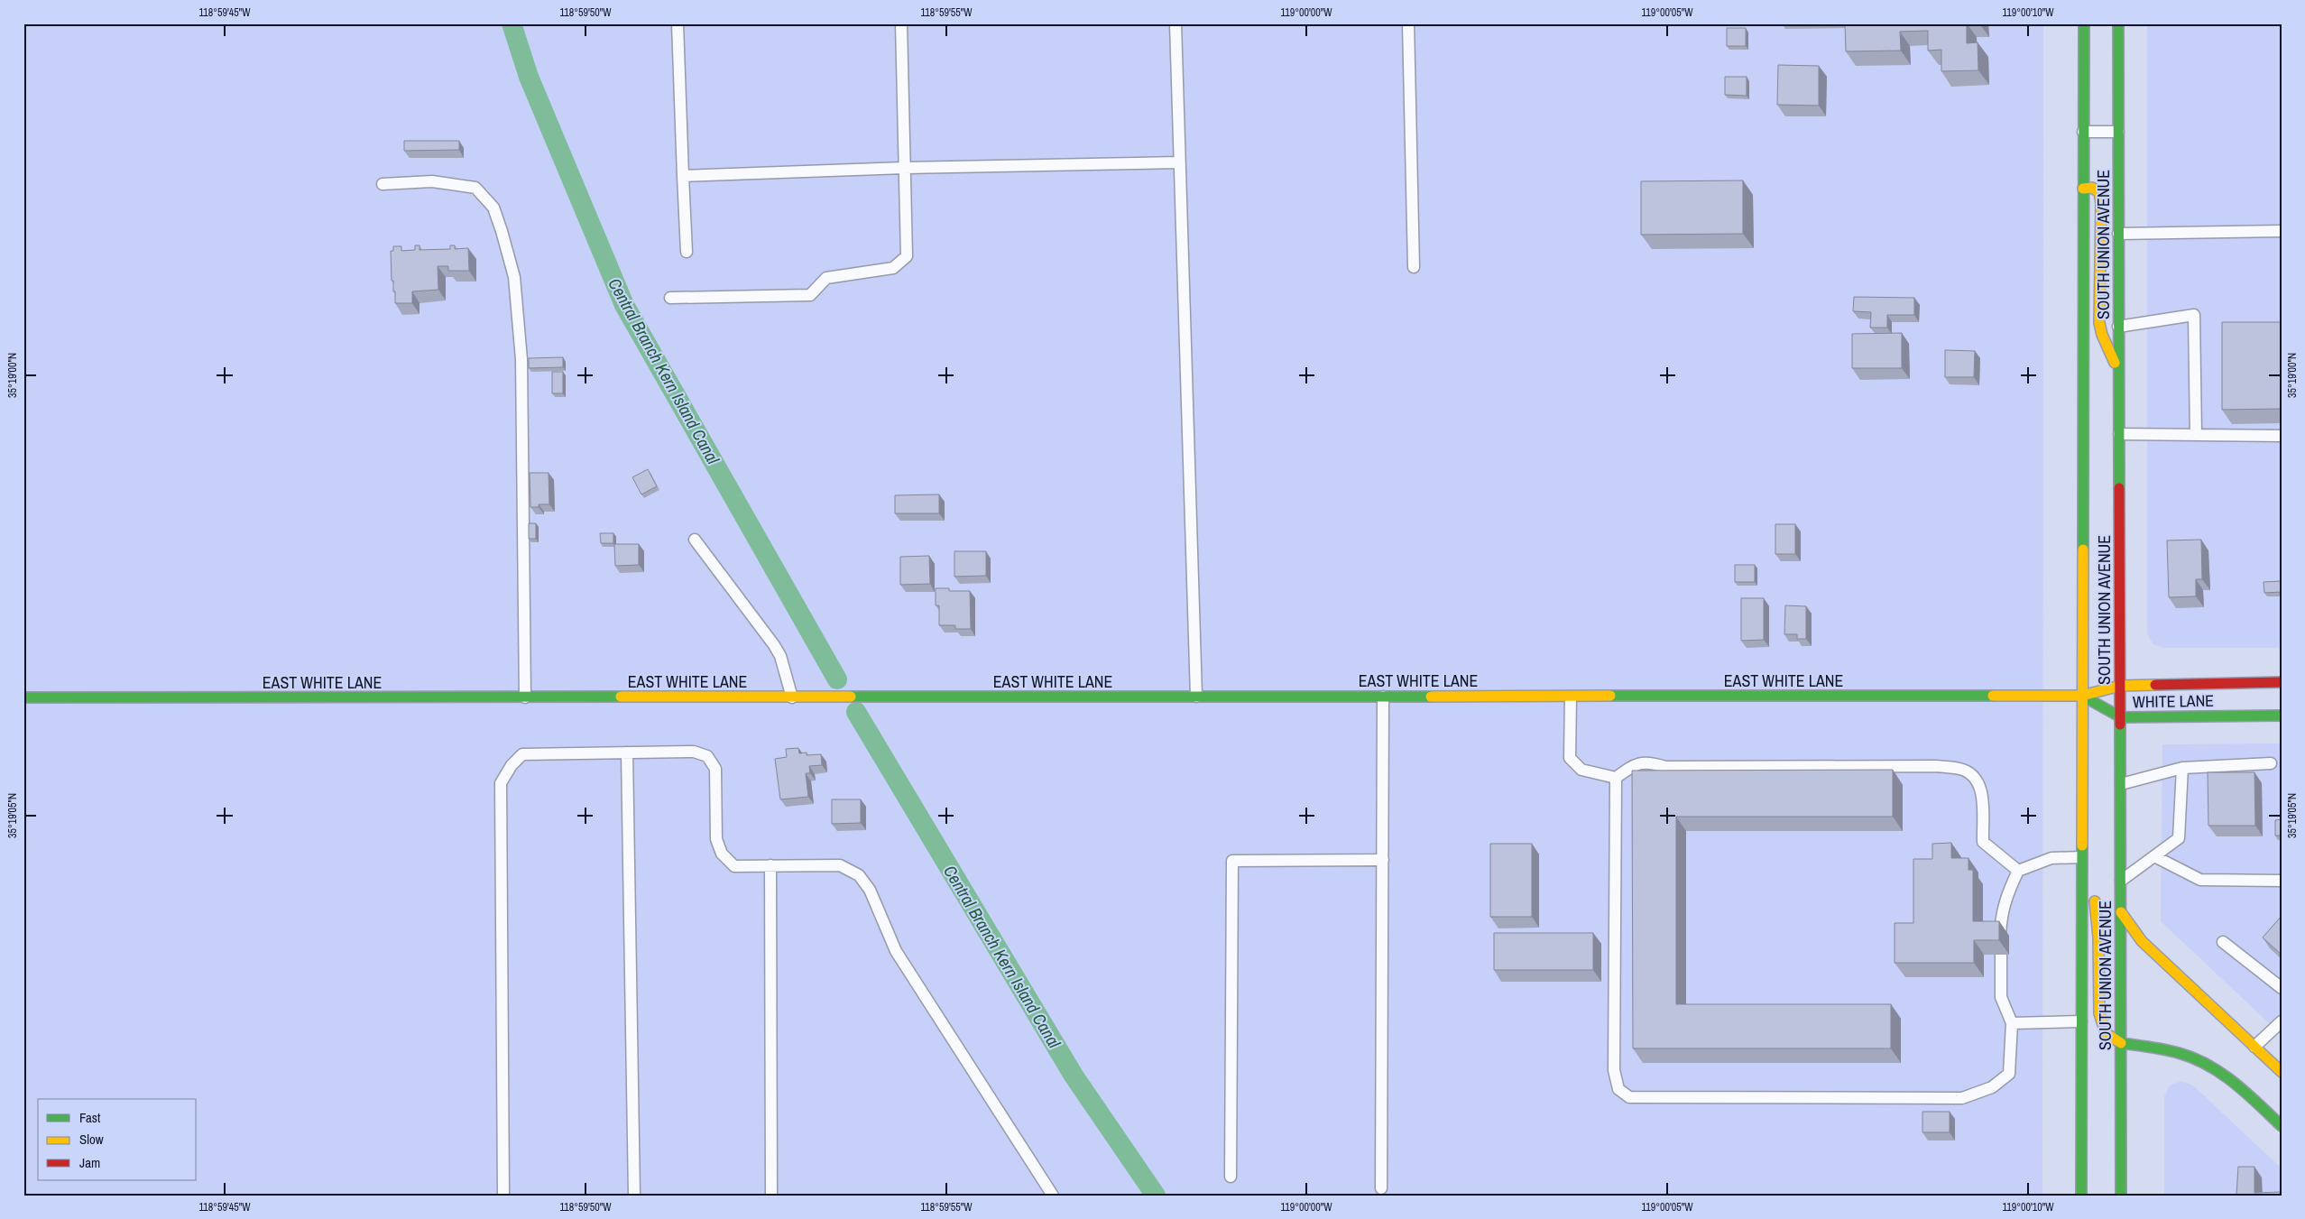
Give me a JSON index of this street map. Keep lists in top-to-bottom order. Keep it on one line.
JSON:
{"streets":{"main road":["SOUTH UNION AVENUE","EAST WHITE LANE","WHITE LANE"]},"crossings":[["SOUTH UNION AVENUE","EAST WHITE LANE"],["SOUTH UNION AVENUE","WHITE LANE"],["EAST WHITE LANE","WHITE LANE"]],"water":["Central Branch Kern Island Canal"],"legend":["Fast","Slow","Jam"],"coordinates":["118°59'45\"W","118°59'50\"W","118°59'55\"W","119°00'00\"W","119°00'05\"W","119°00'10\"W","35°19'00\"N","35°19'05\"N"]}
